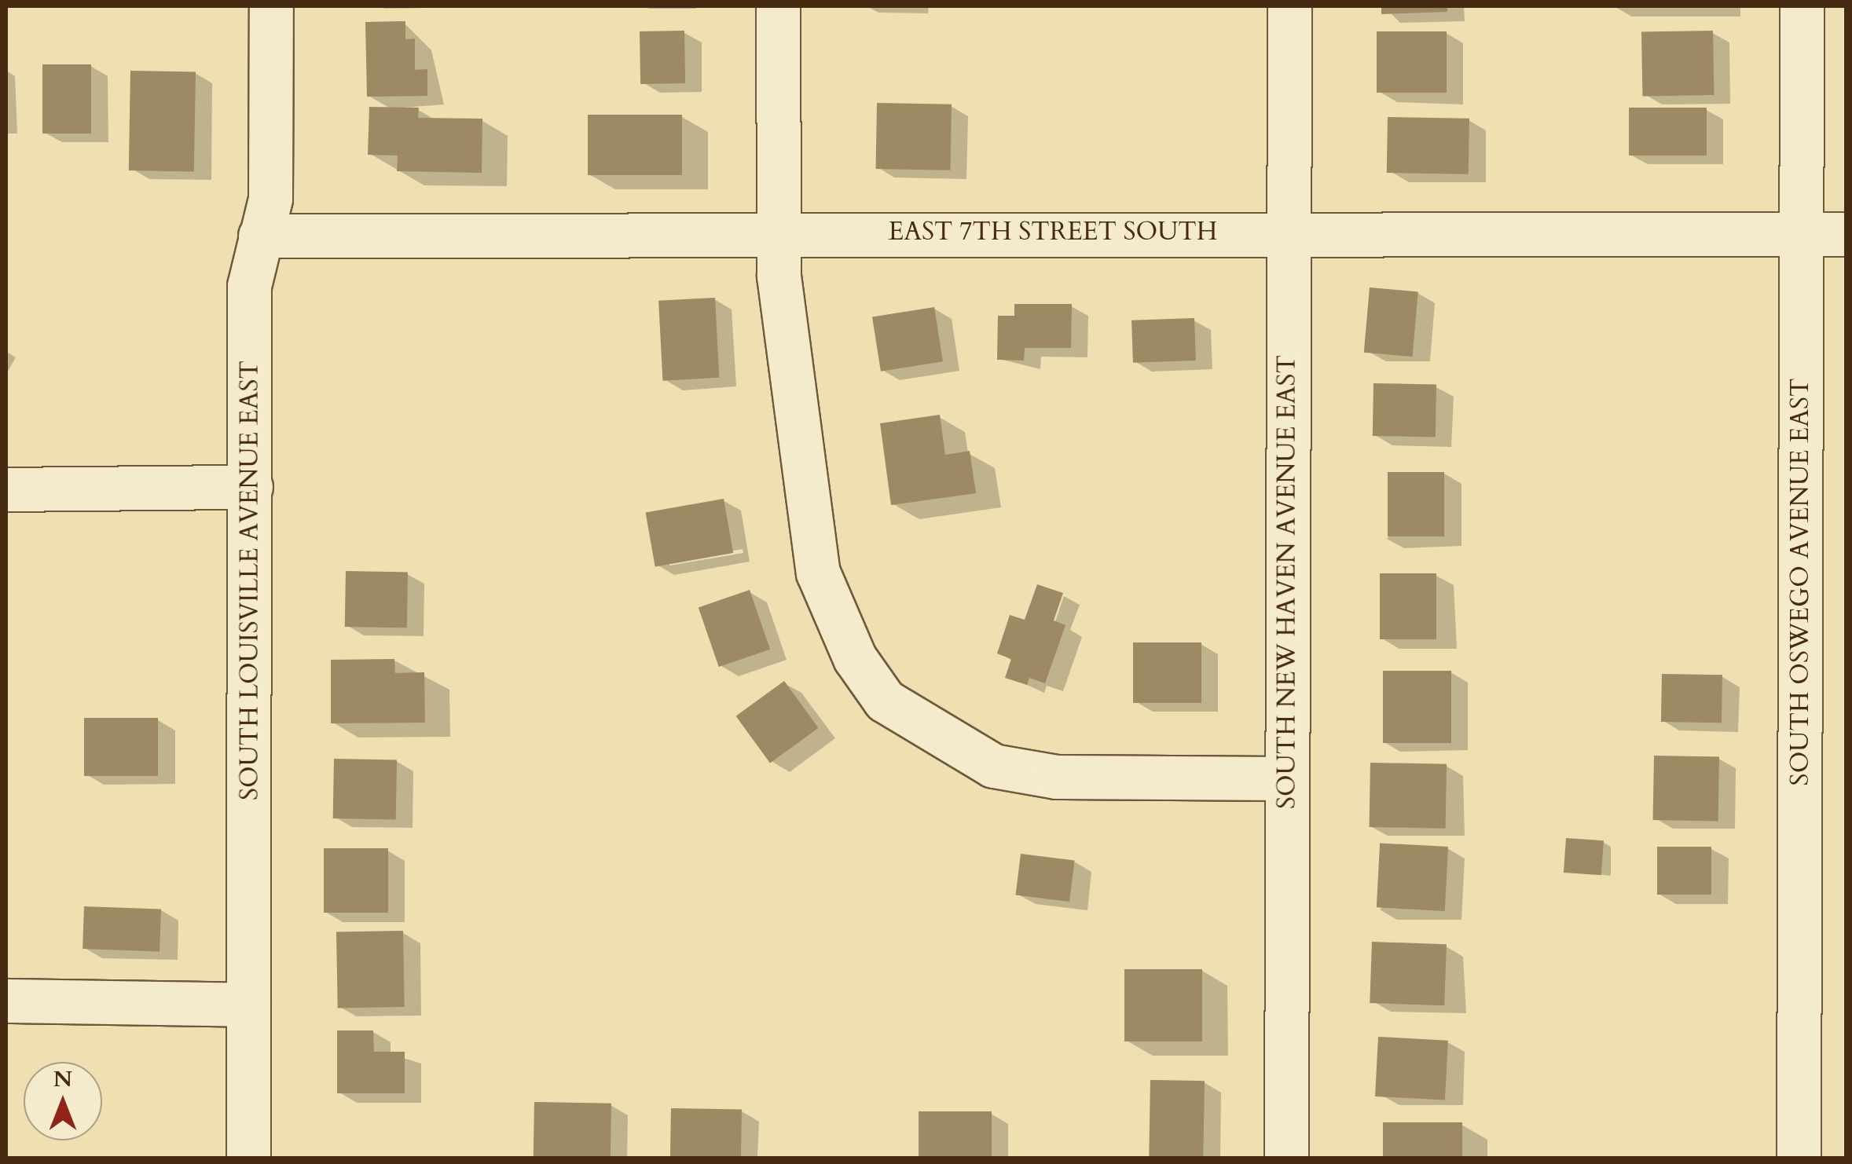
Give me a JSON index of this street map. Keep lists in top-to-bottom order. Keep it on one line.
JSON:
{"streets":{"street":["EAST 7TH STREET SOUTH","SOUTH LOUISVILLE AVENUE EAST","SOUTH NEW HAVEN AVENUE EAST","SOUTH OSWEGO AVENUE EAST"]},"crossings":[["EAST 7TH STREET SOUTH","SOUTH LOUISVILLE AVENUE EAST"],["EAST 7TH STREET SOUTH","SOUTH NEW HAVEN AVENUE EAST"],["EAST 7TH STREET SOUTH","SOUTH OSWEGO AVENUE EAST"]],"north":"top"}
